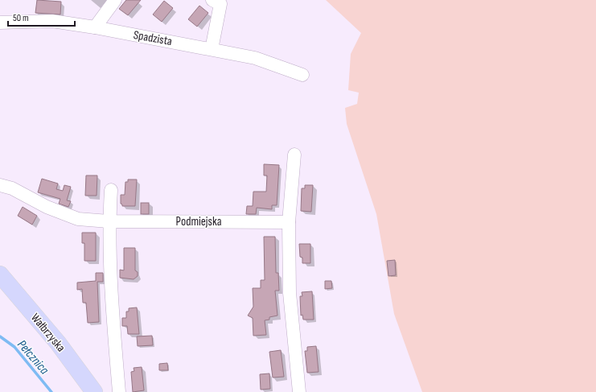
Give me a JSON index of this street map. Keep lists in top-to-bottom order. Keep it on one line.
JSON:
{"streets":{"main road":["Wałbrzyska"],"street":["Spadzista","Podmiejska"]},"water":["Pełcznica"],"scale_bar":"50 m"}
